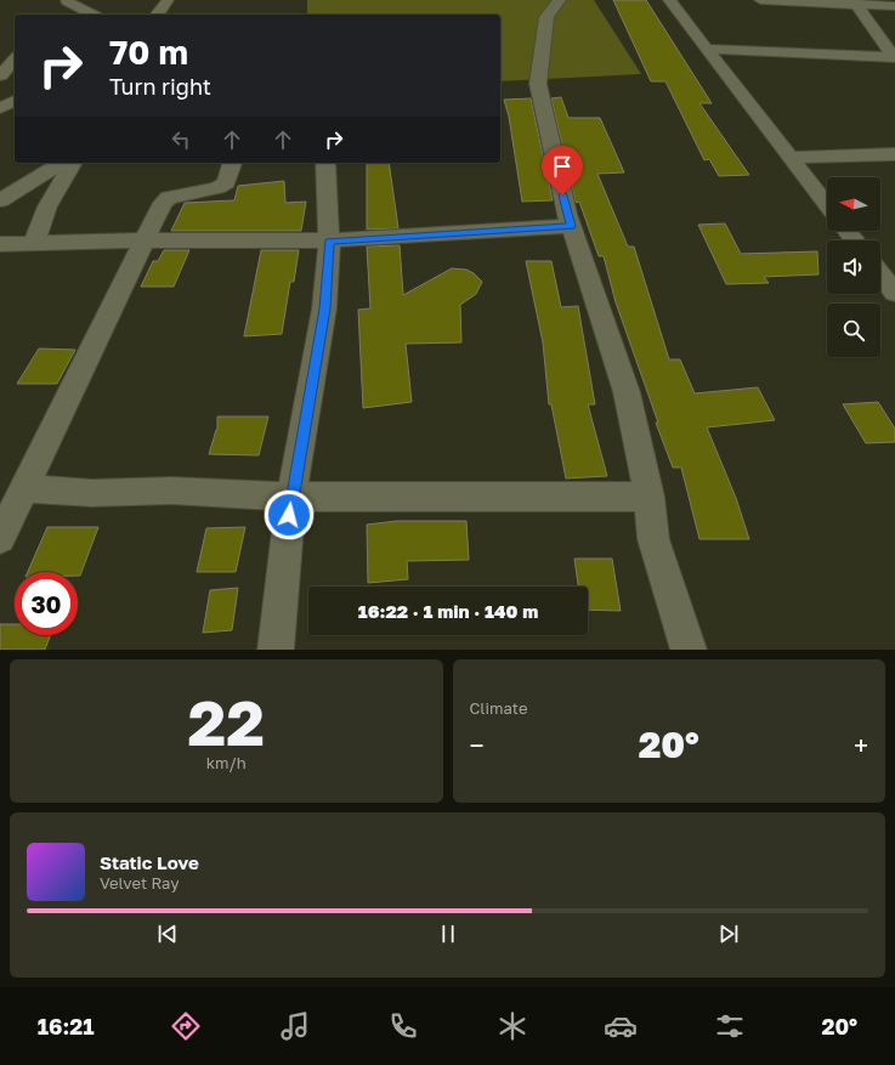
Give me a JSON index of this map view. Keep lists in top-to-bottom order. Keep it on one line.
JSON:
{"north":"left","page":{"turn":["70 m","Turn right"],"limit":"30","trip":"16:22 · 1 min · 140 m","tile":[["22","km/h"],"Climate"],"heat":["−","20°","+"],"song":["Static Love","Velvet Ray"],"tabs":["16:21","20°"]}}
